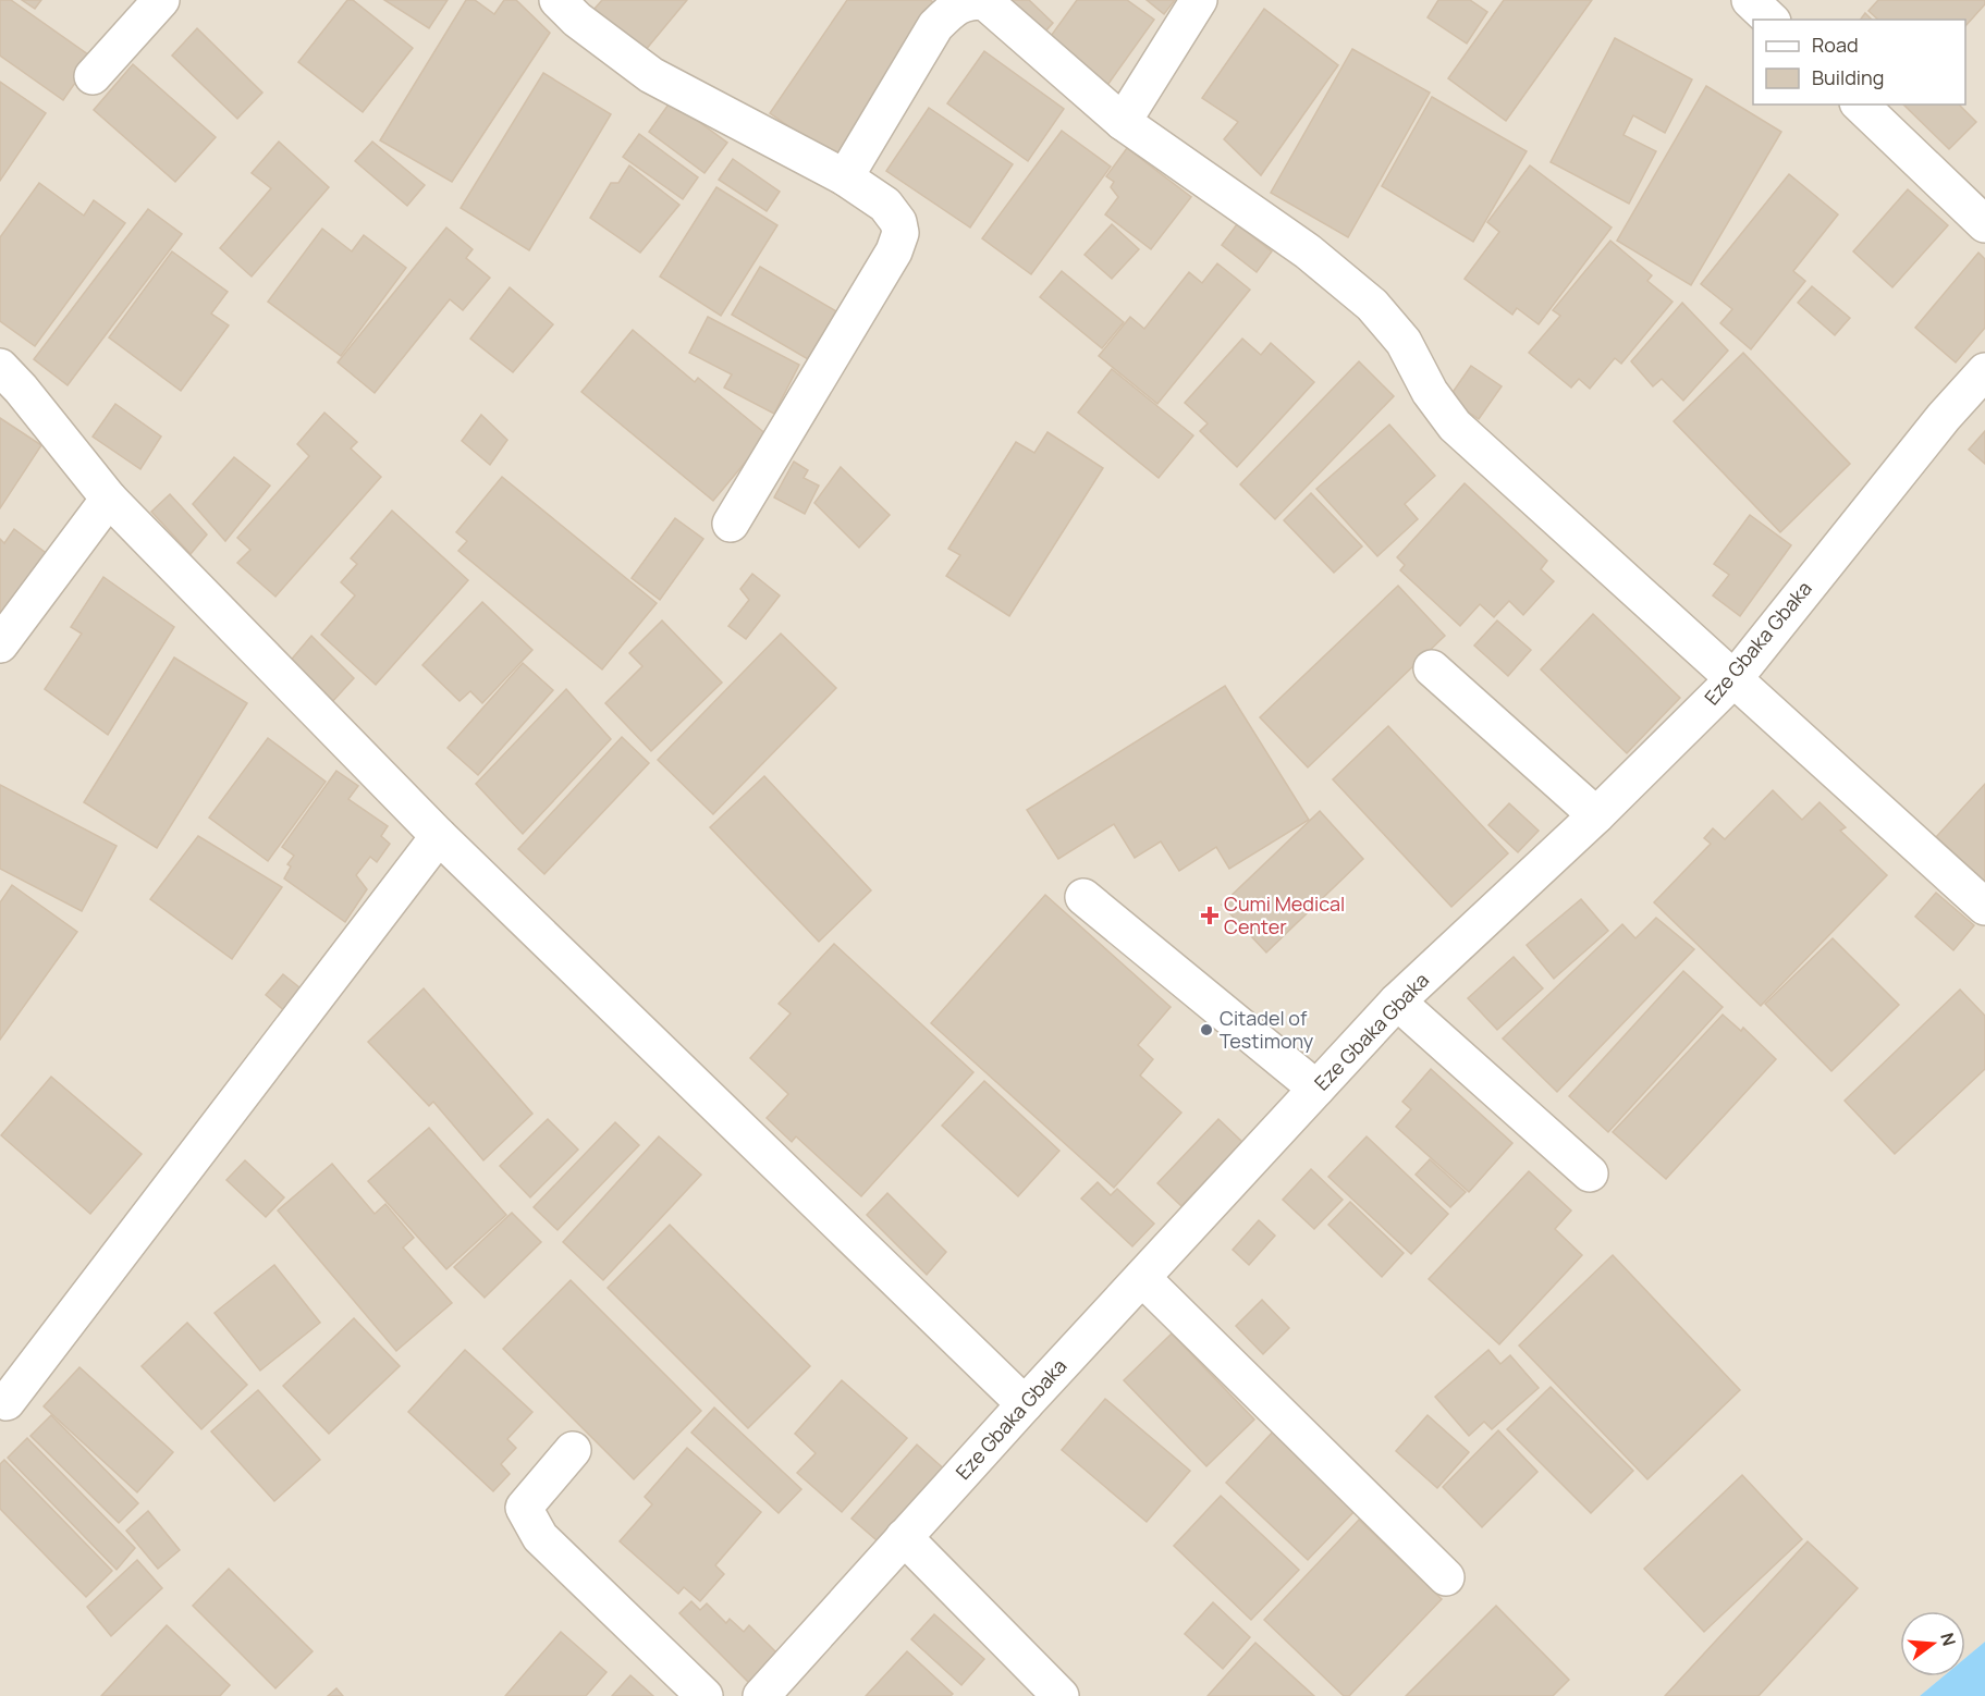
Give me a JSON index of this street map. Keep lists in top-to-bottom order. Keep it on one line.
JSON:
{"streets":{"street":["Eze Gbaka Gbaka"]},"places":{"health":["Cumi Medical Center"],"other":["Citadel of Testimony"]},"legend":["Road","Building"],"north":"right"}
